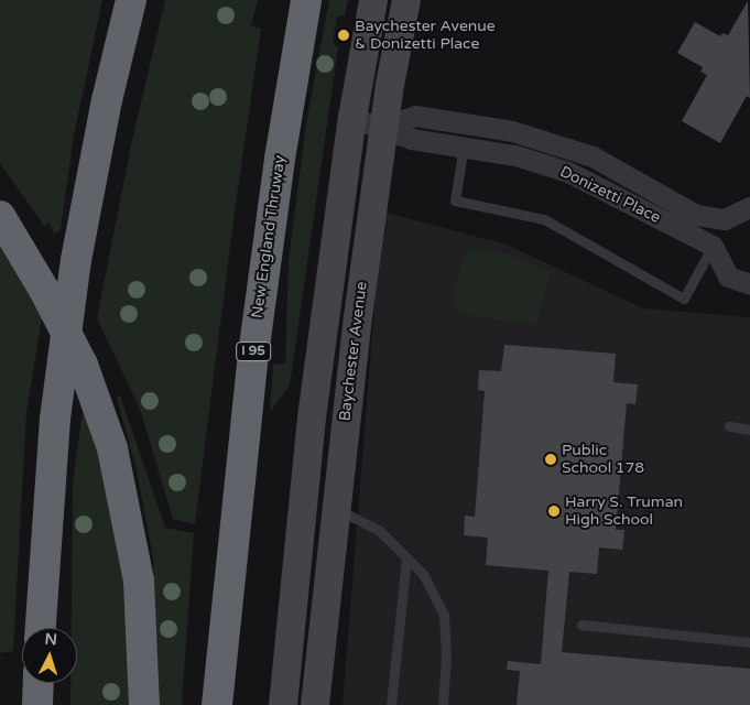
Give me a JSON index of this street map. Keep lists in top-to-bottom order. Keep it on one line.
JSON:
{"streets":{"highway":["New England Thruway","I 95"],"main road":["Baychester Avenue"],"street":["Donizetti Place"]},"crossings":[["Donizetti Place","Baychester Avenue"]],"places":["Baychester Avenue & Donizetti Place","Public School 178","Harry S. Truman High School"],"north":"top"}
